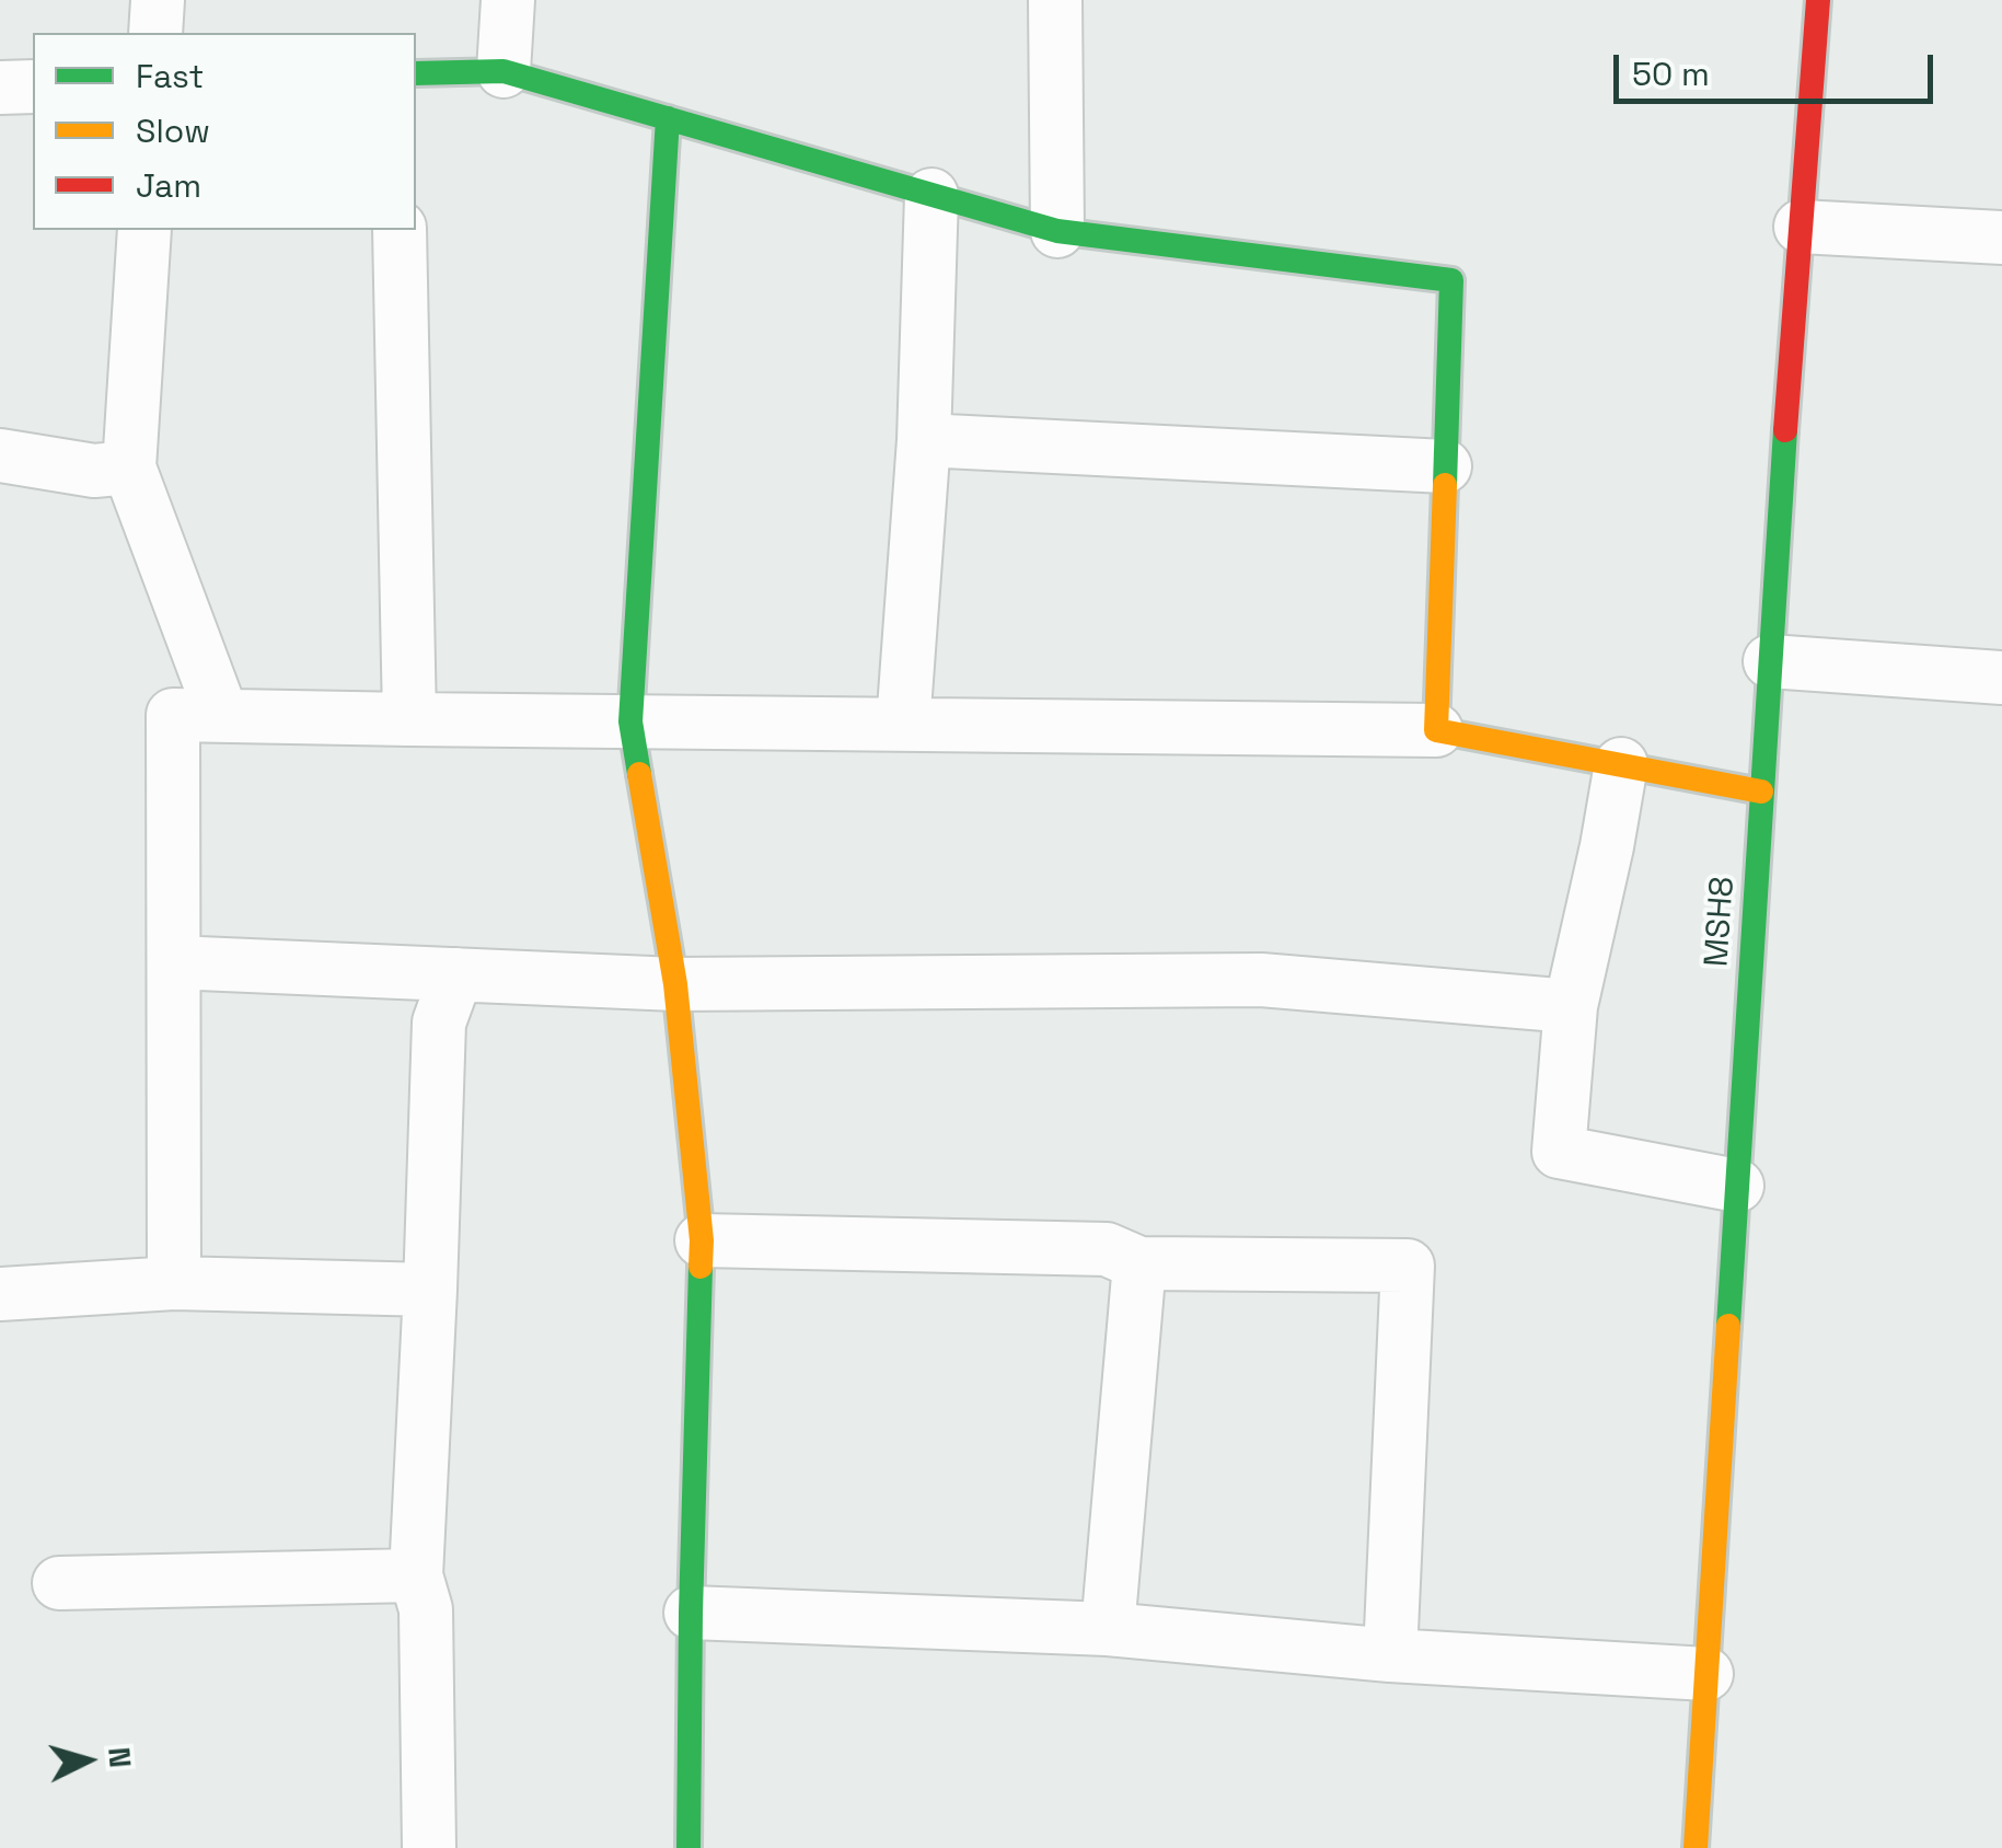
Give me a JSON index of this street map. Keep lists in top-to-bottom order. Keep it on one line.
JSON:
{"streets":{"street":["MSH8"]},"legend":["Fast","Slow","Jam"],"scale_bar":"50 m","north":"right"}
